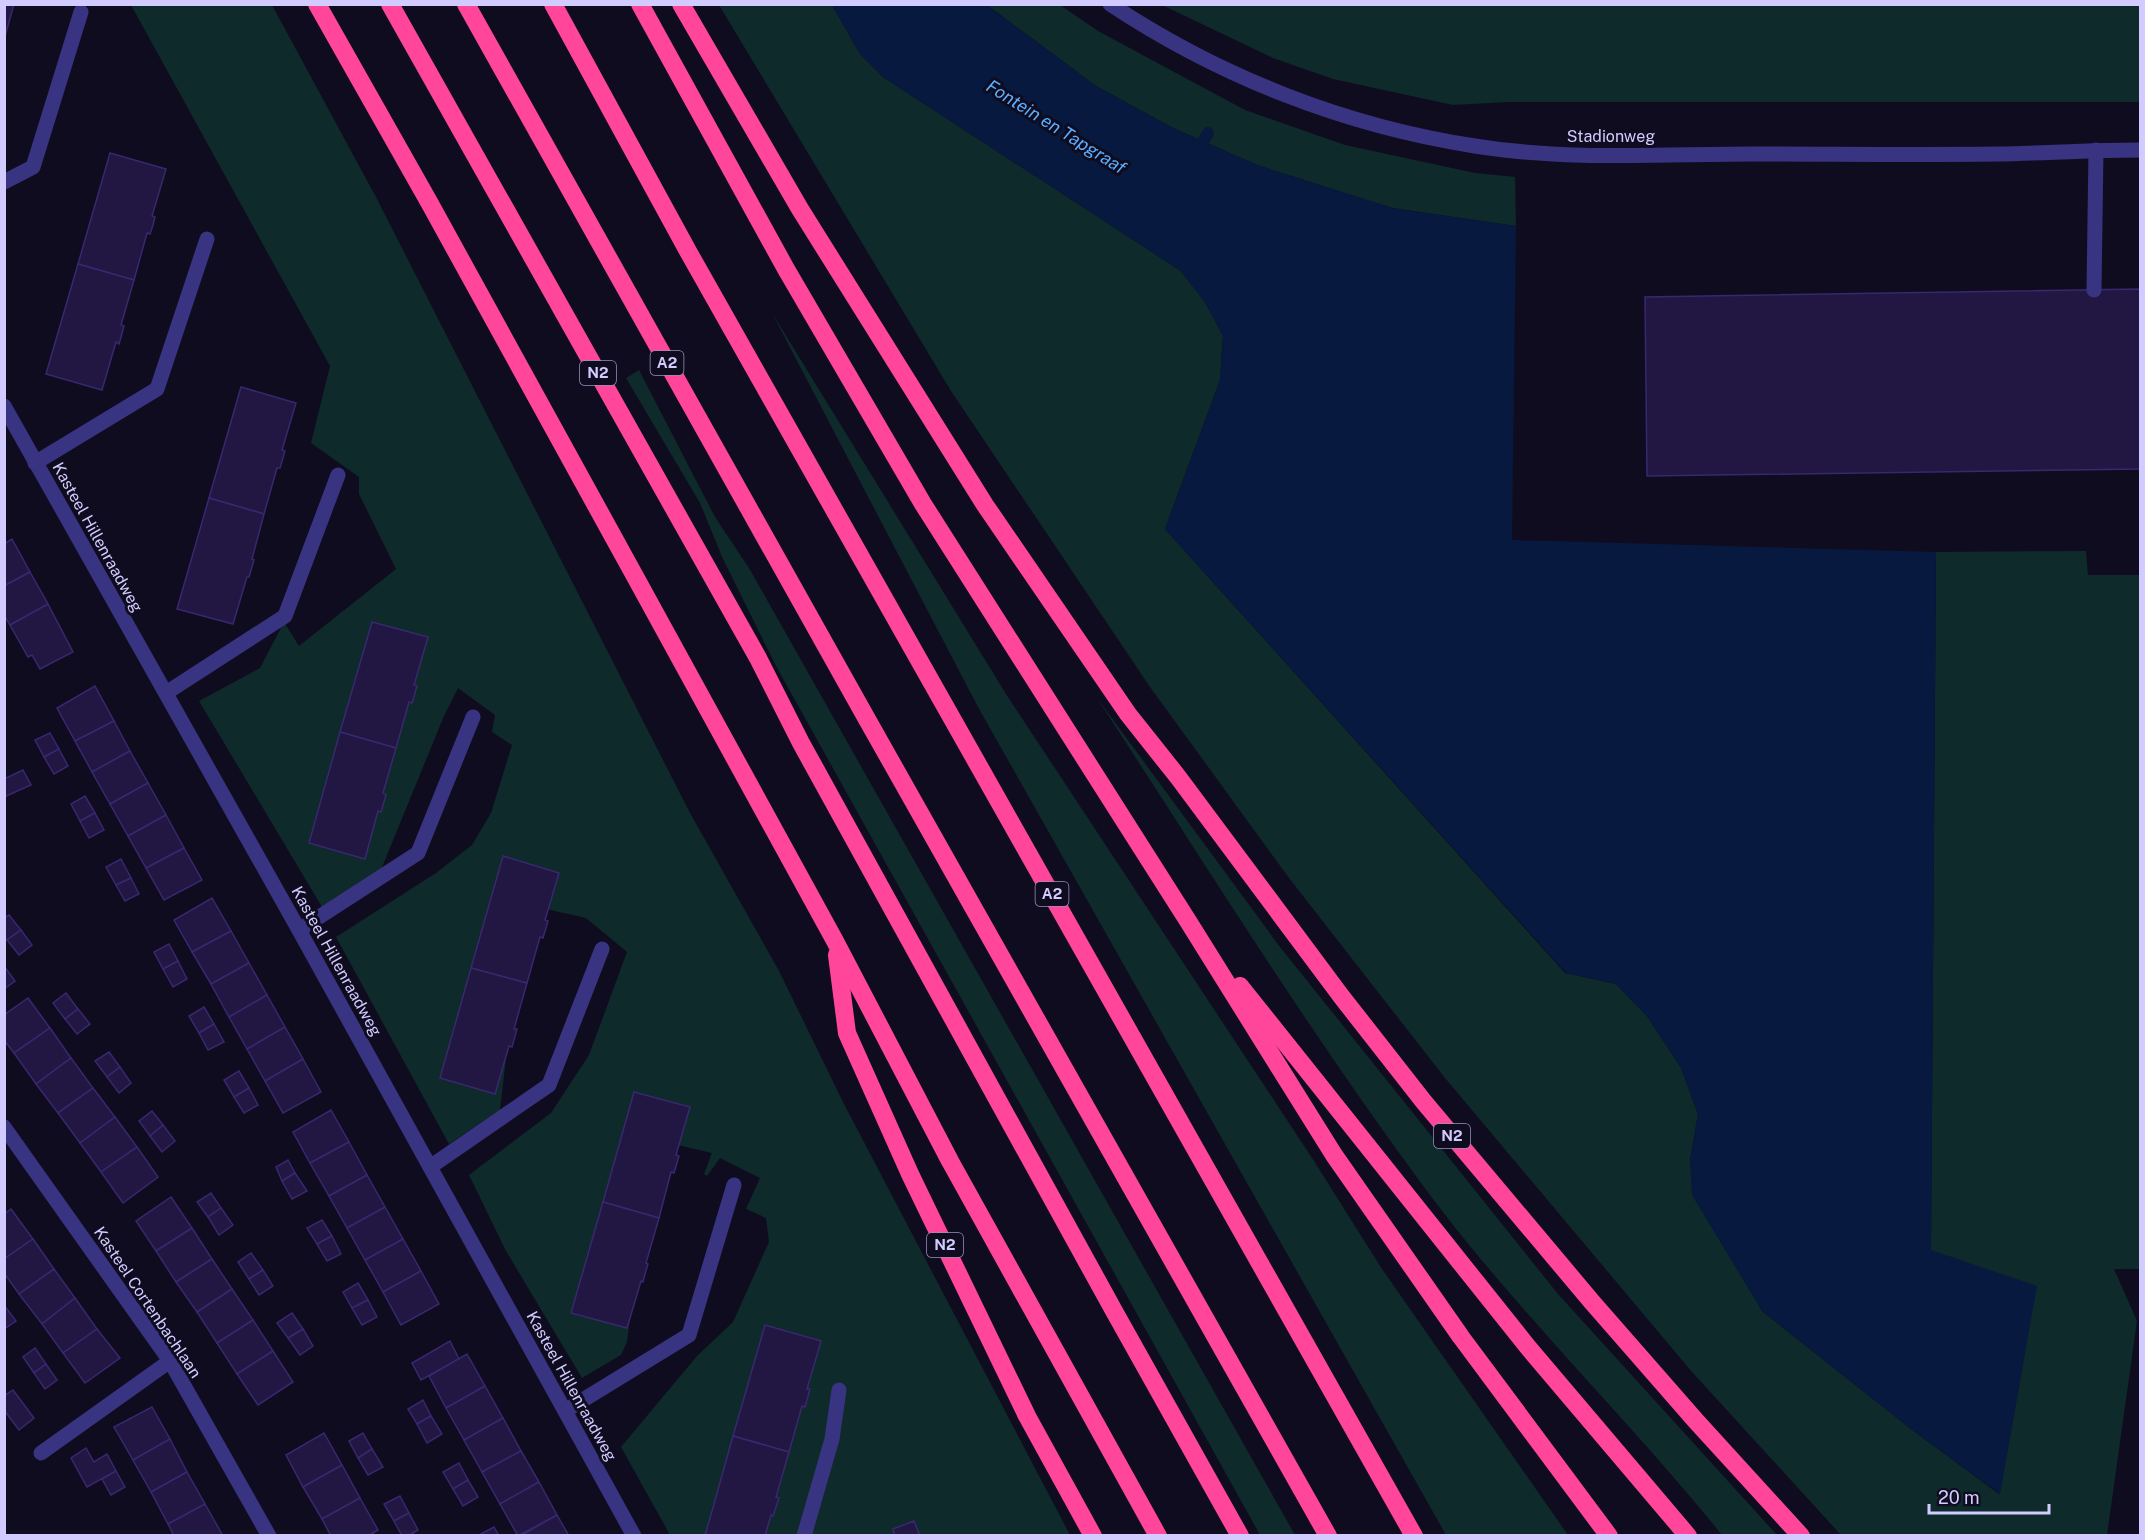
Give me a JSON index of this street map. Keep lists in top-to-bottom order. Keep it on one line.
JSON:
{"streets":{"highway":["A2","N2"],"street":["Stadionweg","Kasteel Hillenraadweg","Kasteel Cortenbachlaan"]},"water":["Fontein en Tapgraaf"],"scale_bar":"20 m"}
